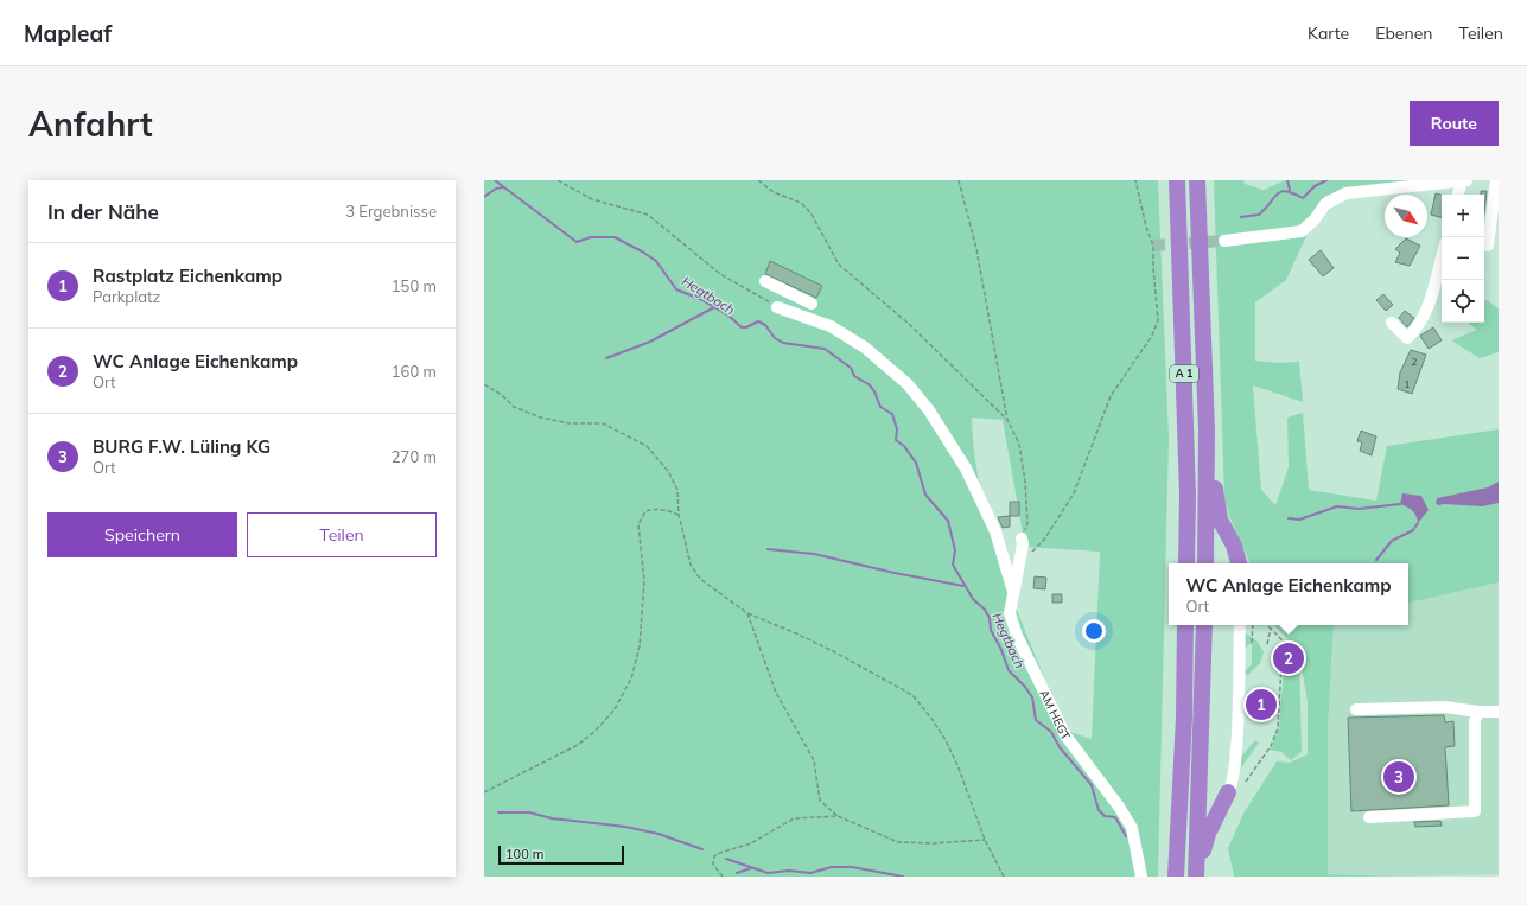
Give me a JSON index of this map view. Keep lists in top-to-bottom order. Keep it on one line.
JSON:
{"streets":{"highway":["A 1"],"street":["AM HEGT"]},"water":["Hegtbach"],"house_numbers":["2","1"],"scale_bar":"100 m","north":"bottom right","page":{"header":"Mapleaf","nav":["Karte","Ebenen","Teilen"],"buttons":["Route",["Speichern","Teilen"]],"title":"Anfahrt","heading":["In der Nähe","3 Ergebnisse"],"map_buttons":["+","−"],"list":[{"mark":"1","name":"Rastplatz Eichenkamp","note":"Parkplatz","value":"150 m"},{"mark":"2","name":"WC Anlage Eichenkamp","note":"Ort","value":"160 m"},{"mark":"3","name":"BURG F.W. Lüling KG","note":"Ort","value":"270 m"}],"popup":["WC Anlage Eichenkamp","Ort"],"pins":["2","1","3"],"scale":"100 m"}}
